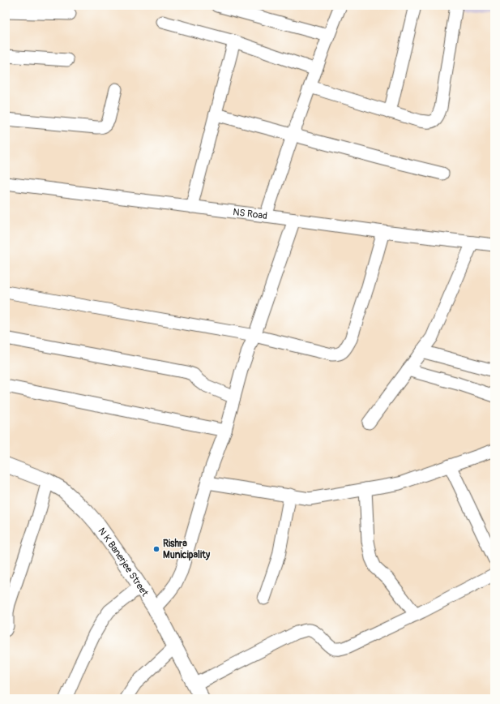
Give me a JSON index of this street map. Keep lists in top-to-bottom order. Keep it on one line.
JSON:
{"streets":{"street":["NS Road","N K Banerjee Street"]},"places":["Rishra Municipality"]}
